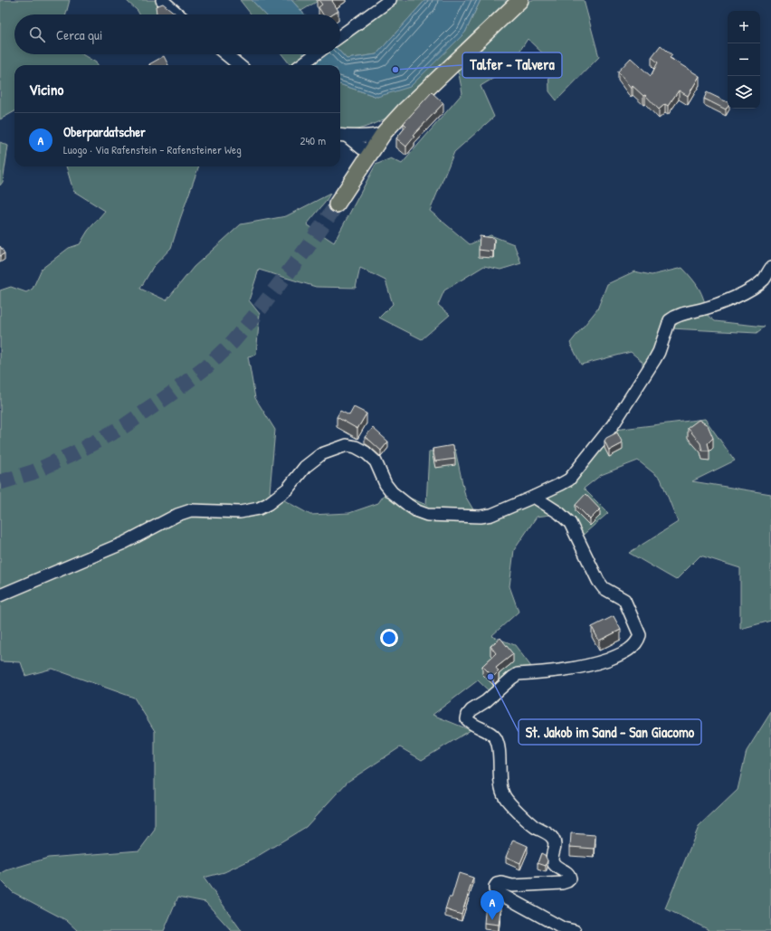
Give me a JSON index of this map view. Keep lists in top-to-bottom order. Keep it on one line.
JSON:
{"places":["Talfer - Talvera","St. Jakob im Sand - San Giacomo"],"page":{"map_buttons":["+","−"],"search":"Cerca qui","heading":"Vicino","list":[{"mark":"A","name":"Oberpardatscher","note":"Luogo · Via Rafenstein - Rafensteiner Weg","value":"240 m"}],"pins":"A"}}
